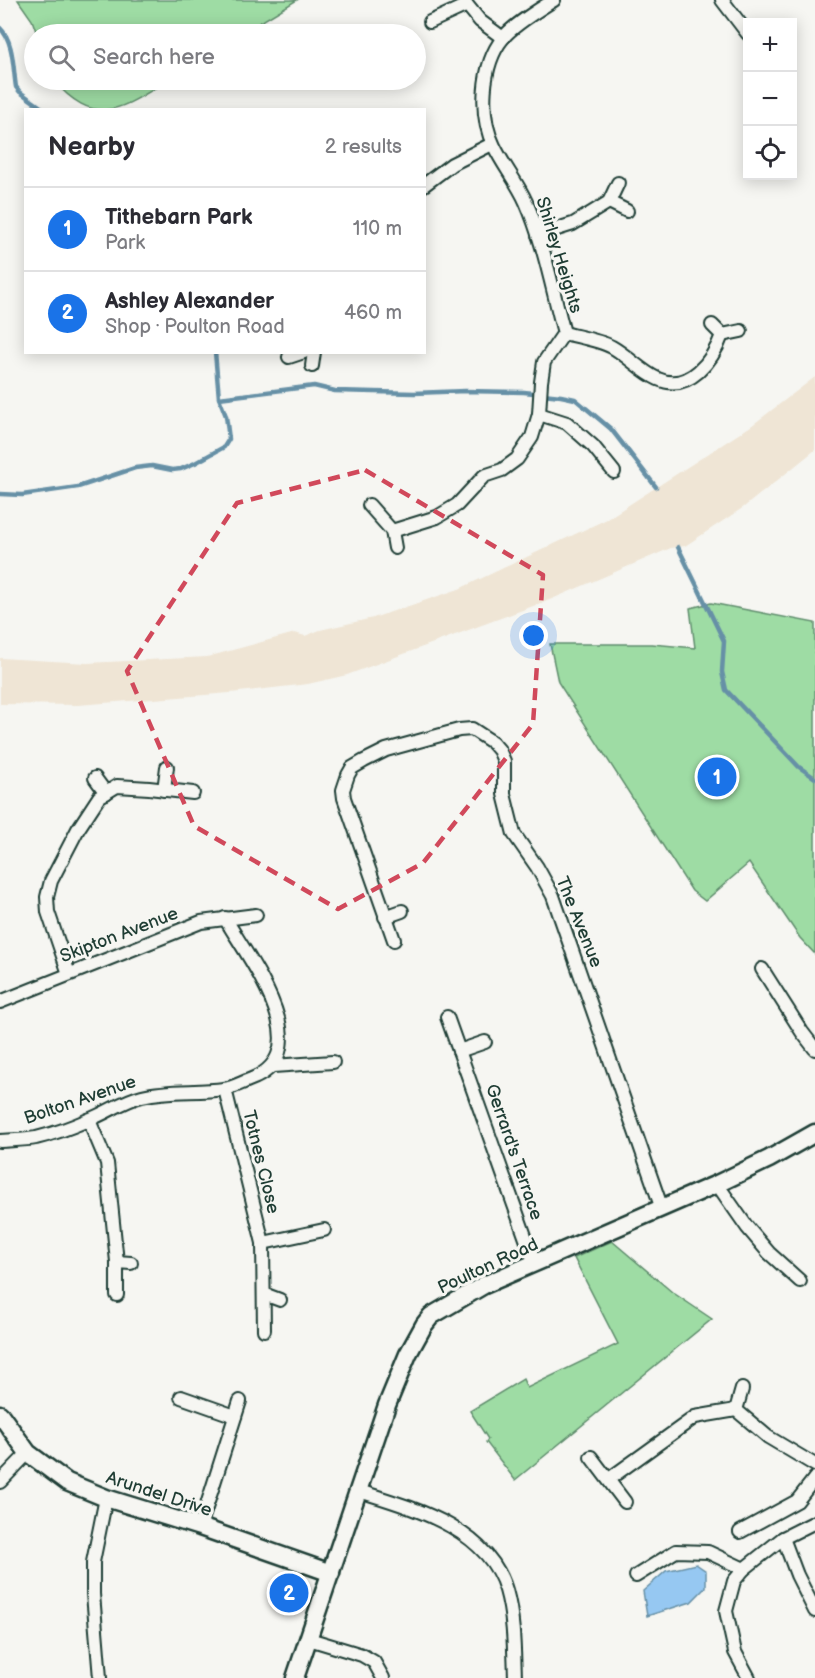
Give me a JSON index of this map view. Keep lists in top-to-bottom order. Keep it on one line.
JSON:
{"streets":{"main road":["Poulton Road","Arundel Drive"],"street":["Shirley Heights","The Avenue","Skipton Avenue","Bolton Avenue","Gerrard's Terrace","Totnes Close"]},"crossings":[["The Avenue","Poulton Road"],["Bolton Avenue","Totnes Close"],["Gerrard's Terrace","Poulton Road"],["Poulton Road","Arundel Drive"]],"page":{"map_buttons":["+","−"],"search":"Search here","heading":["Nearby","2 results"],"list":[{"mark":"1","name":"Tithebarn Park","note":"Park","value":"110 m"},{"mark":"2","name":"Ashley Alexander","note":"Shop · Poulton Road","value":"460 m"}],"pins":["1","2"]}}
